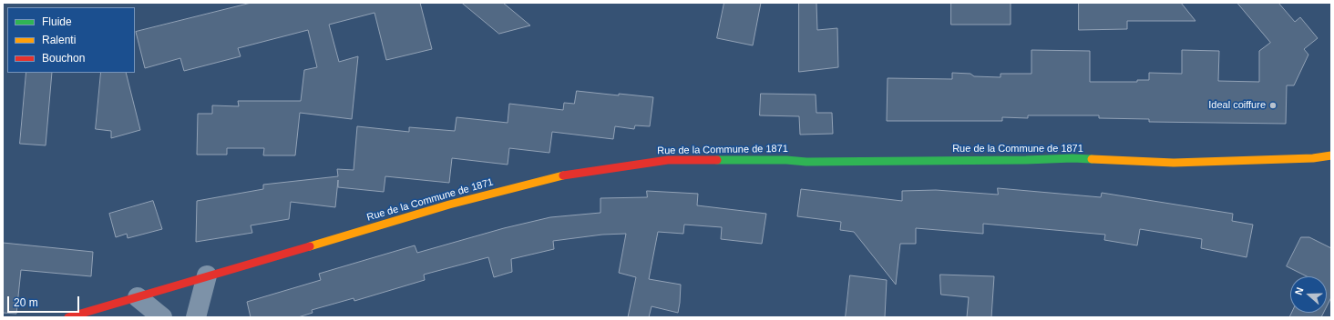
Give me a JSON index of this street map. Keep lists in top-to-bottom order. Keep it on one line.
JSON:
{"streets":{"street":["Rue de la Commune de 1871"]},"places":["Ideal coiffure"],"legend":["Fluide","Ralenti","Bouchon"],"scale_bar":"20 m","north":"left"}
